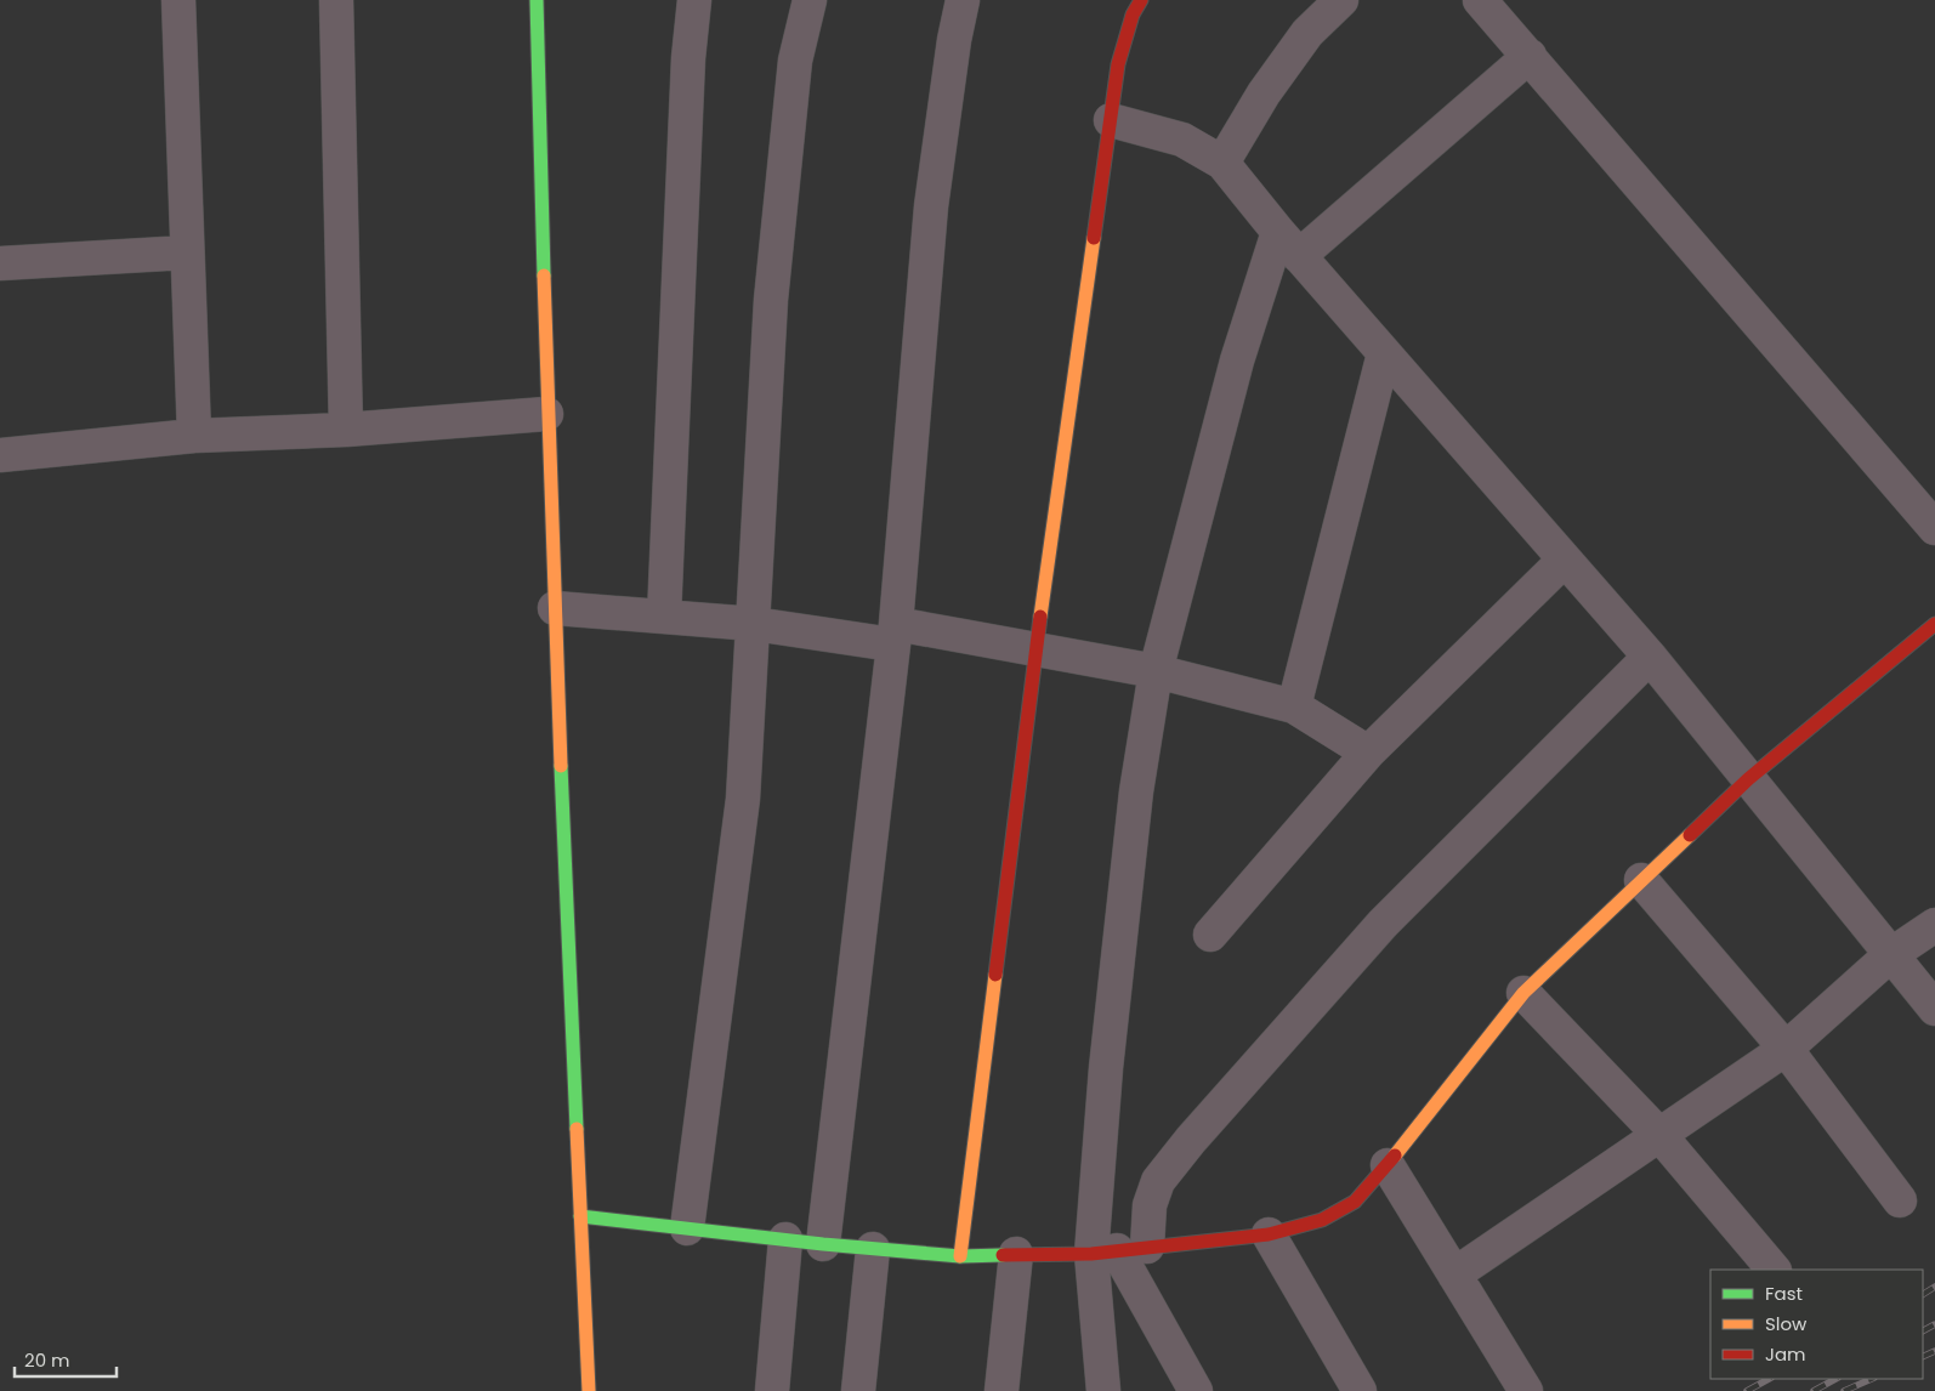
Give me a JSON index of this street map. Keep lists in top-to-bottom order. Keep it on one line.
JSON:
{"legend":["Fast","Slow","Jam"],"scale_bar":"20 m"}
